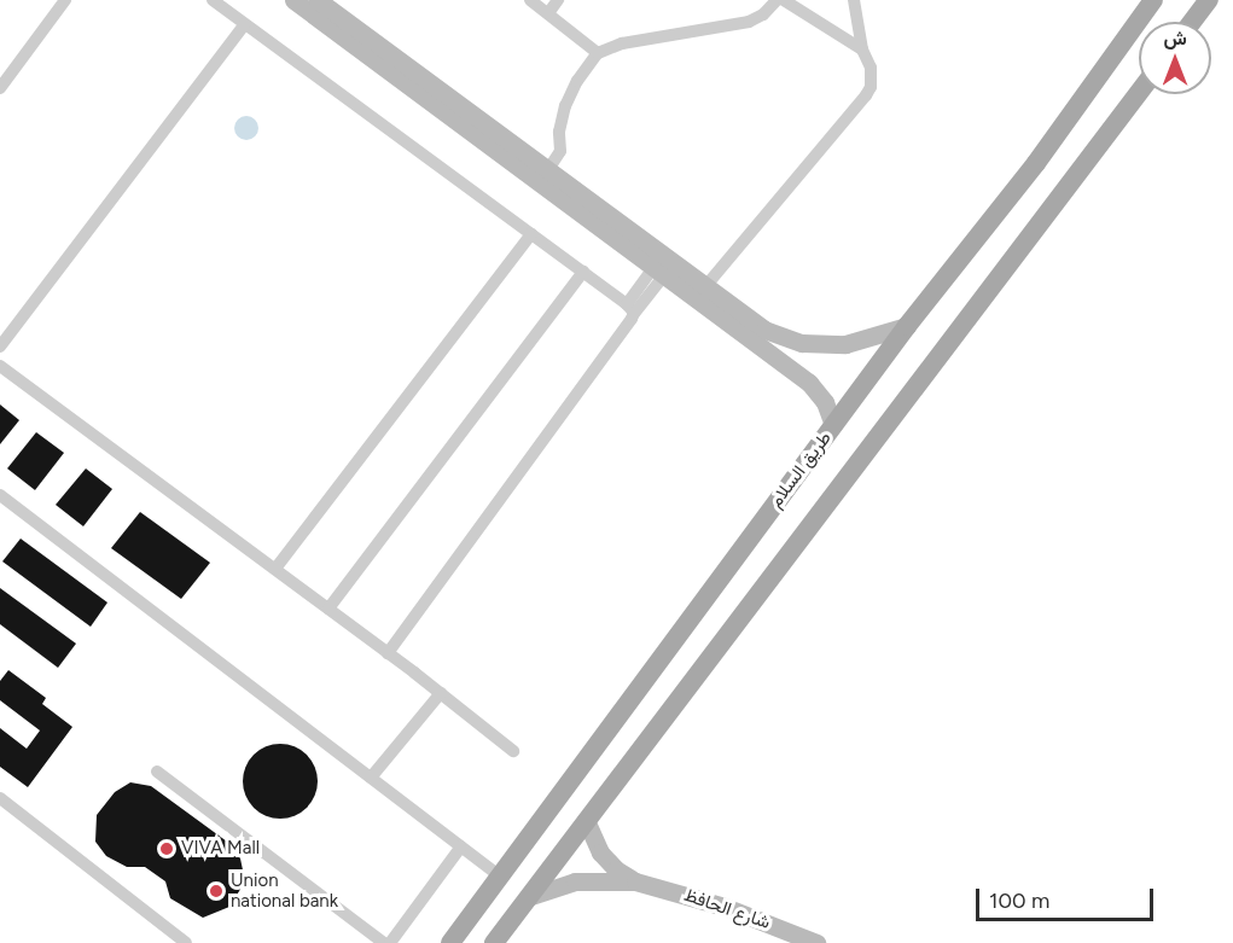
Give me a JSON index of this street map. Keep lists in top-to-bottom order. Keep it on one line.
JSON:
{"streets":{"main road":["طريق السلام"],"street":["شارع الحافظ"]},"places":["VIVA Mall","Union national bank"],"scale_bar":"100 m","north":"top"}
